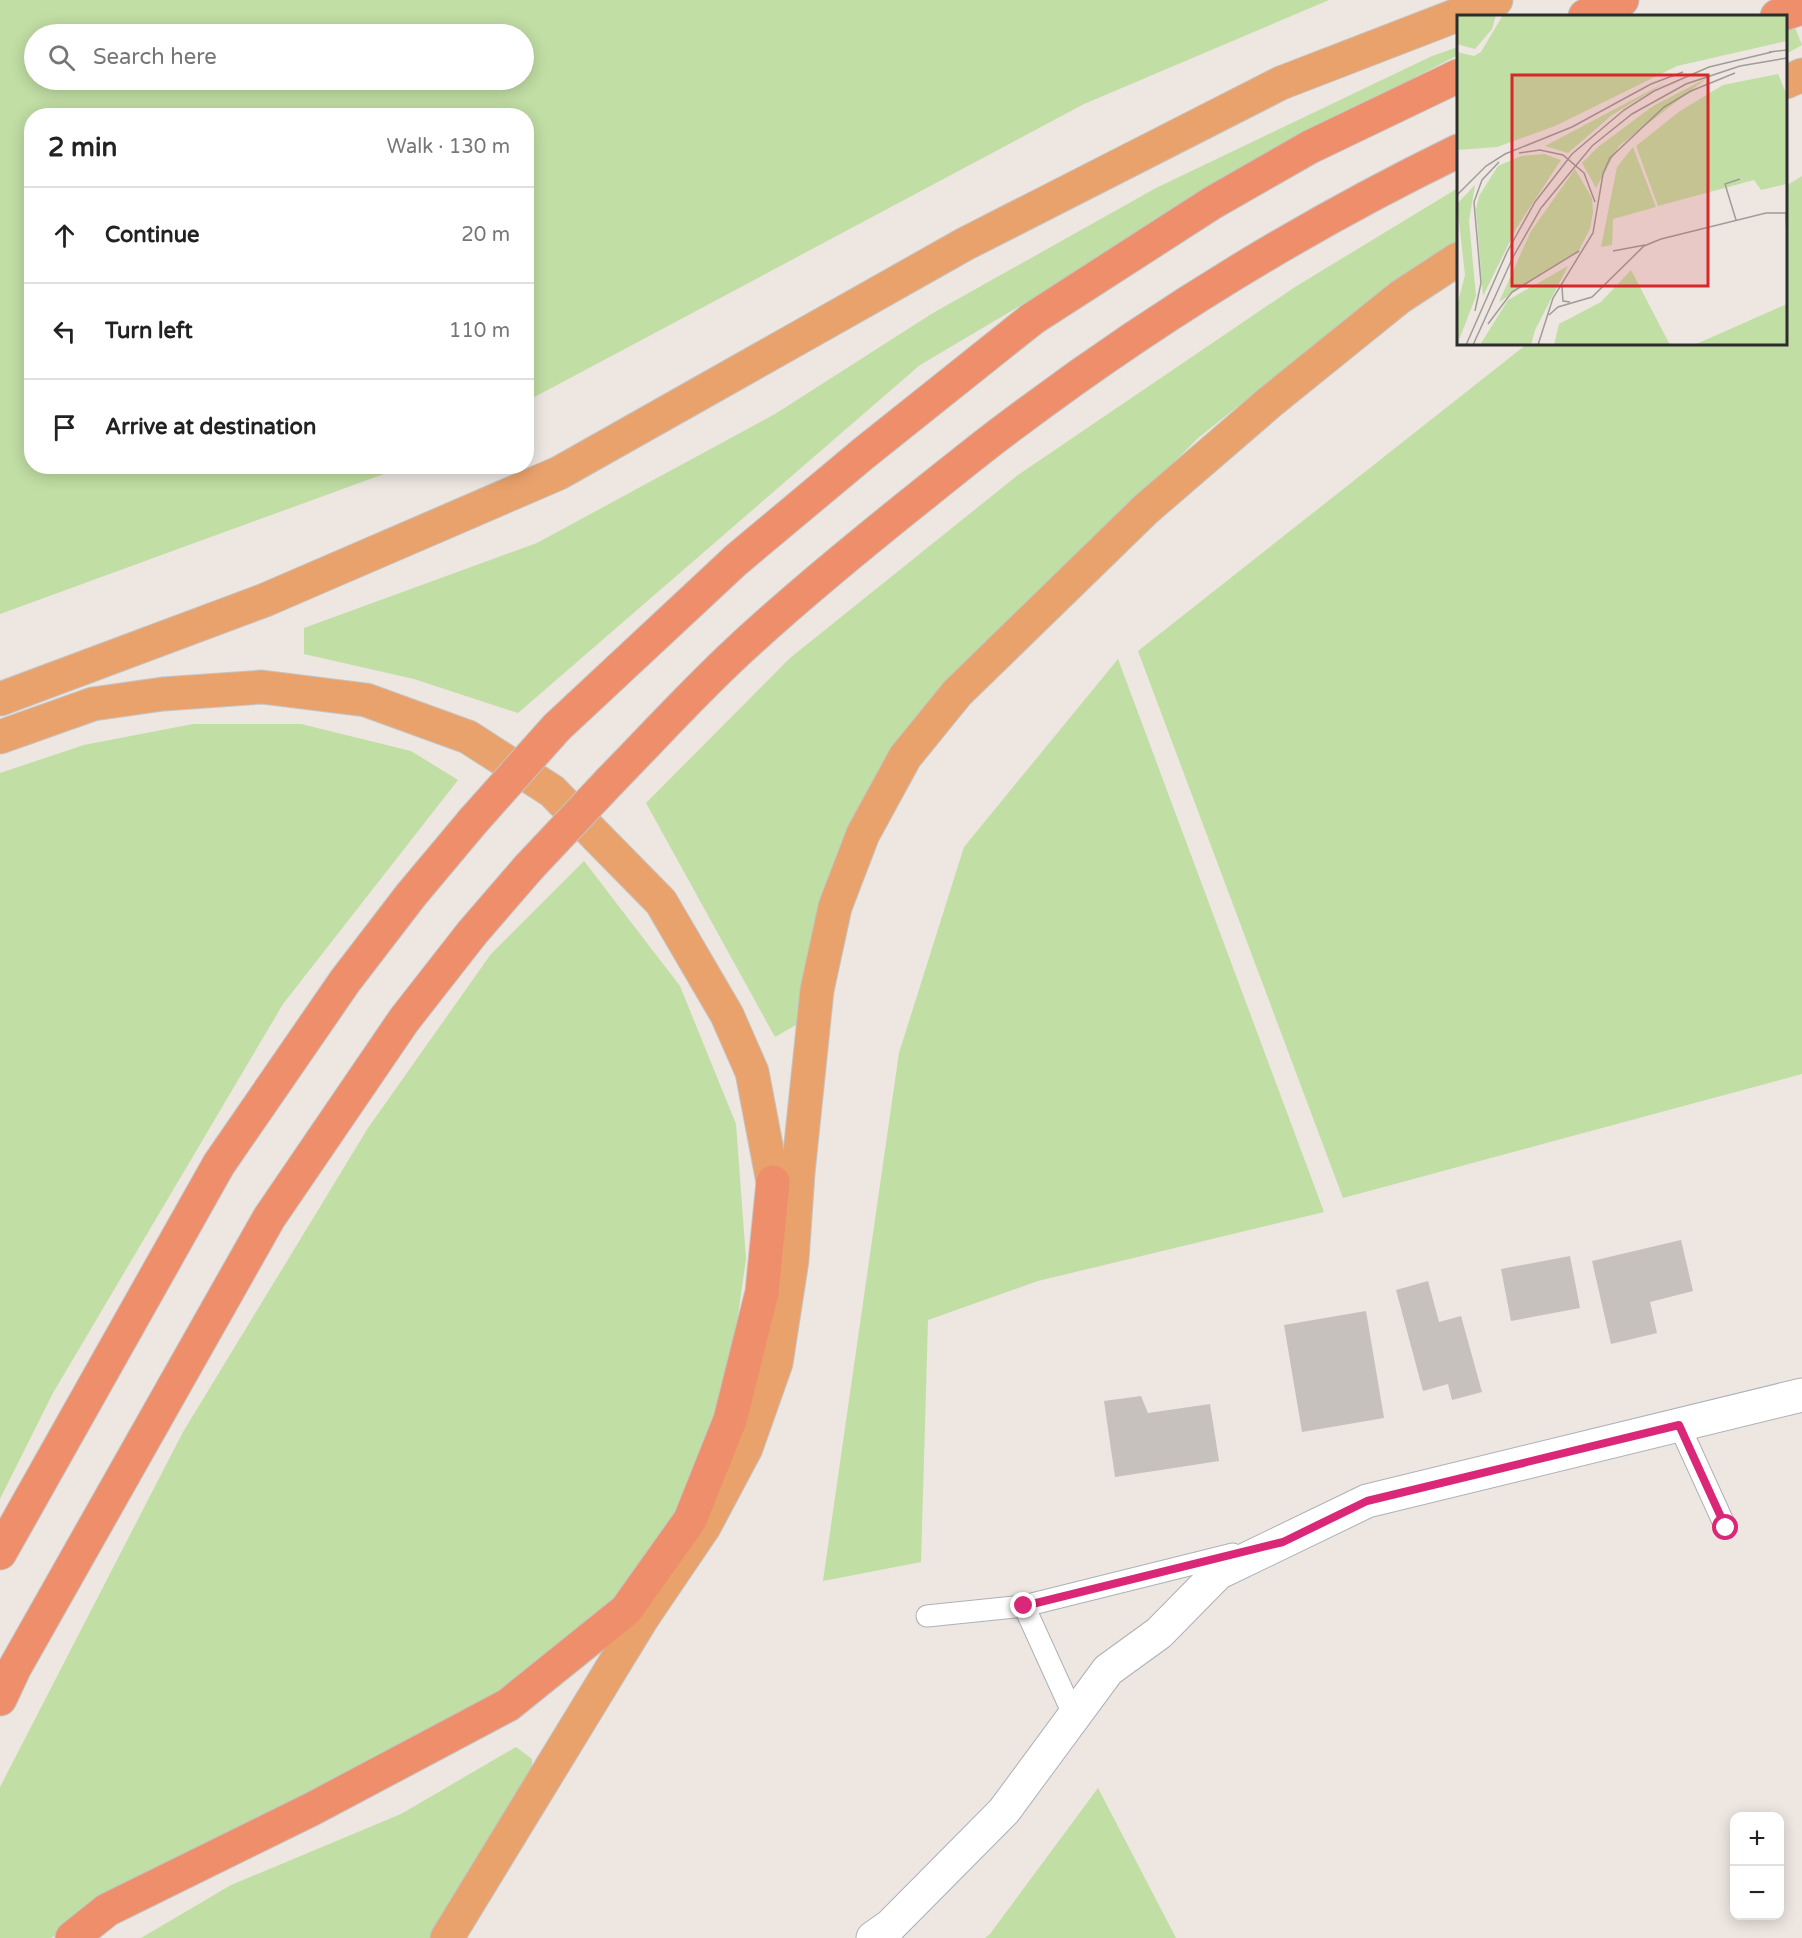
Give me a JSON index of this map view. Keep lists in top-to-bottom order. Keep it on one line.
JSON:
{"page":{"search":"Search here","heading":["2 min","Walk · 130 m"],"list":[["Continue","20 m"],["Turn left","110 m"],"Arrive at destination"],"map_buttons":["+","−"]}}
